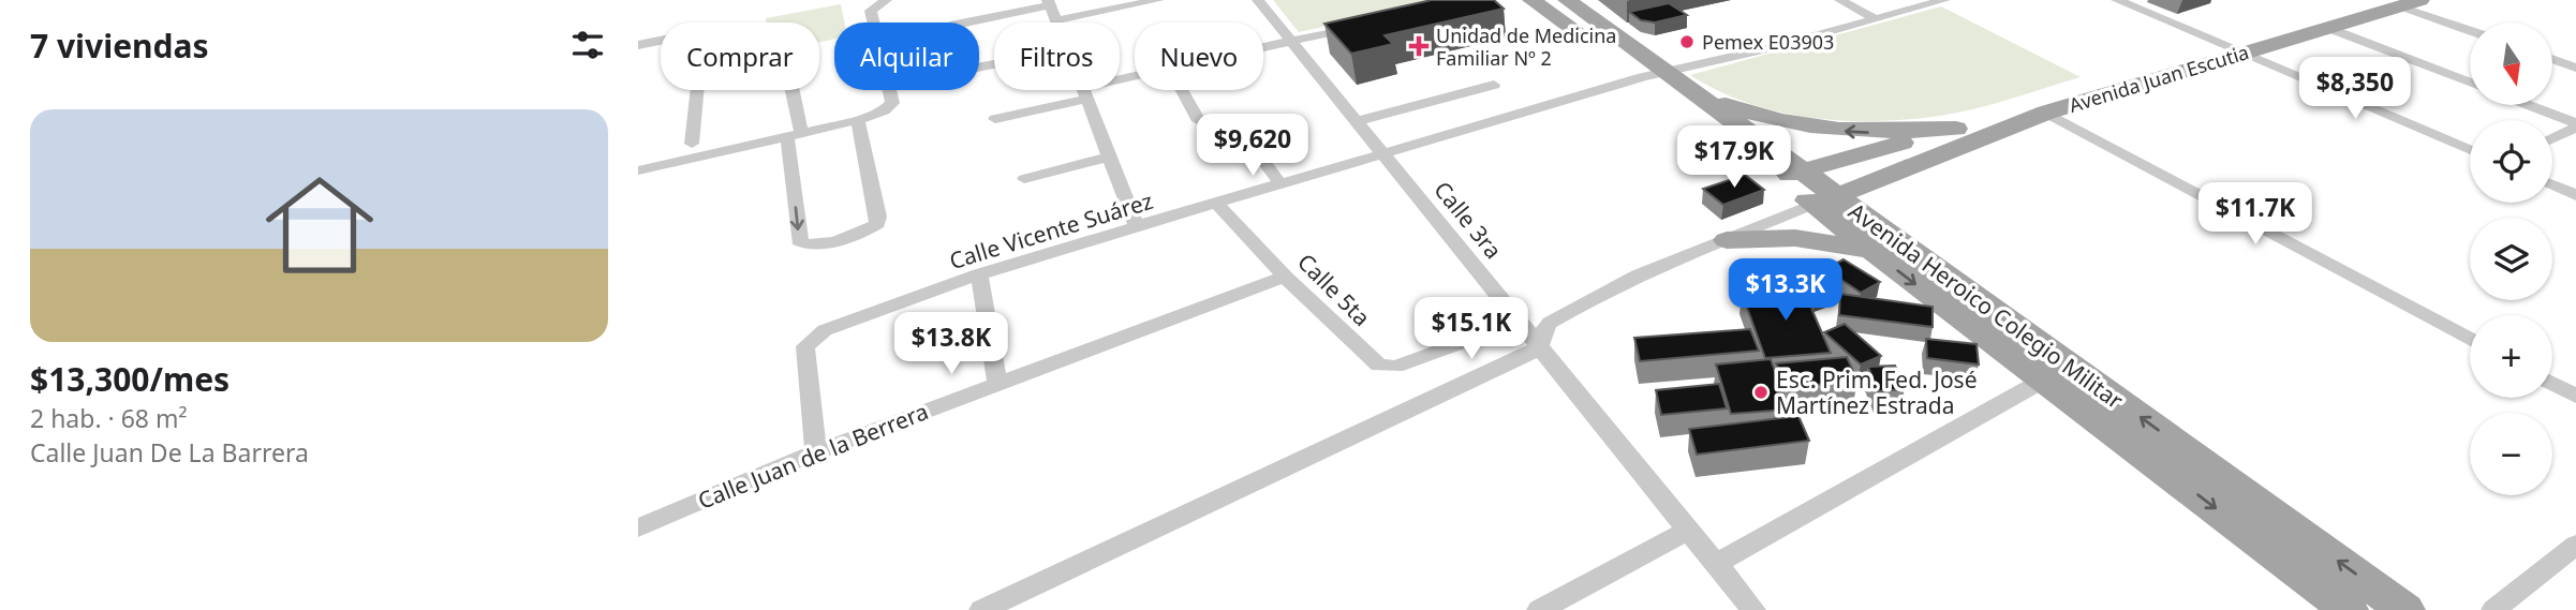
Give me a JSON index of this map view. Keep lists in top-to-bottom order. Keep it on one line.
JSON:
{"streets":{"main road":["Avenida Juan Escutia","Avenida Heroico Colegio Militar"],"street":["Calle 3ra","Calle Vicente Suárez","Calle 5ta","Calle Juan de la Berrera"]},"crossings":[["Avenida Juan Escutia","Avenida Heroico Colegio Militar"],["Calle 3ra","Calle Vicente Suárez"],["Calle 3ra","Calle 5ta"],["Calle Vicente Suárez","Calle 5ta"],["Calle Vicente Suárez","Avenida Heroico Colegio Militar"],["Calle Vicente Suárez","Calle Juan de la Berrera"],["Calle 5ta","Calle Juan de la Berrera"]],"places":{"other":["Pemex E03903","Esc. Prim. Fed. José Martínez Estrada"],"health":["Unidad de Medicina Familiar Nº 2"]},"north":"bottom","page":{"heading":"7 viviendas","map_buttons":["+","−"],"chip":["Comprar","Alquilar","Filtros","Nuevo"],"price":["$8,350","$9,620","$17.9K","$11.7K","$13.3K","$15.1K","$13.8K"],"list":[{"name":"$13,300/mes","note":"2 hab. · 68 m² · Calle Juan De La Barrera"}]}}
